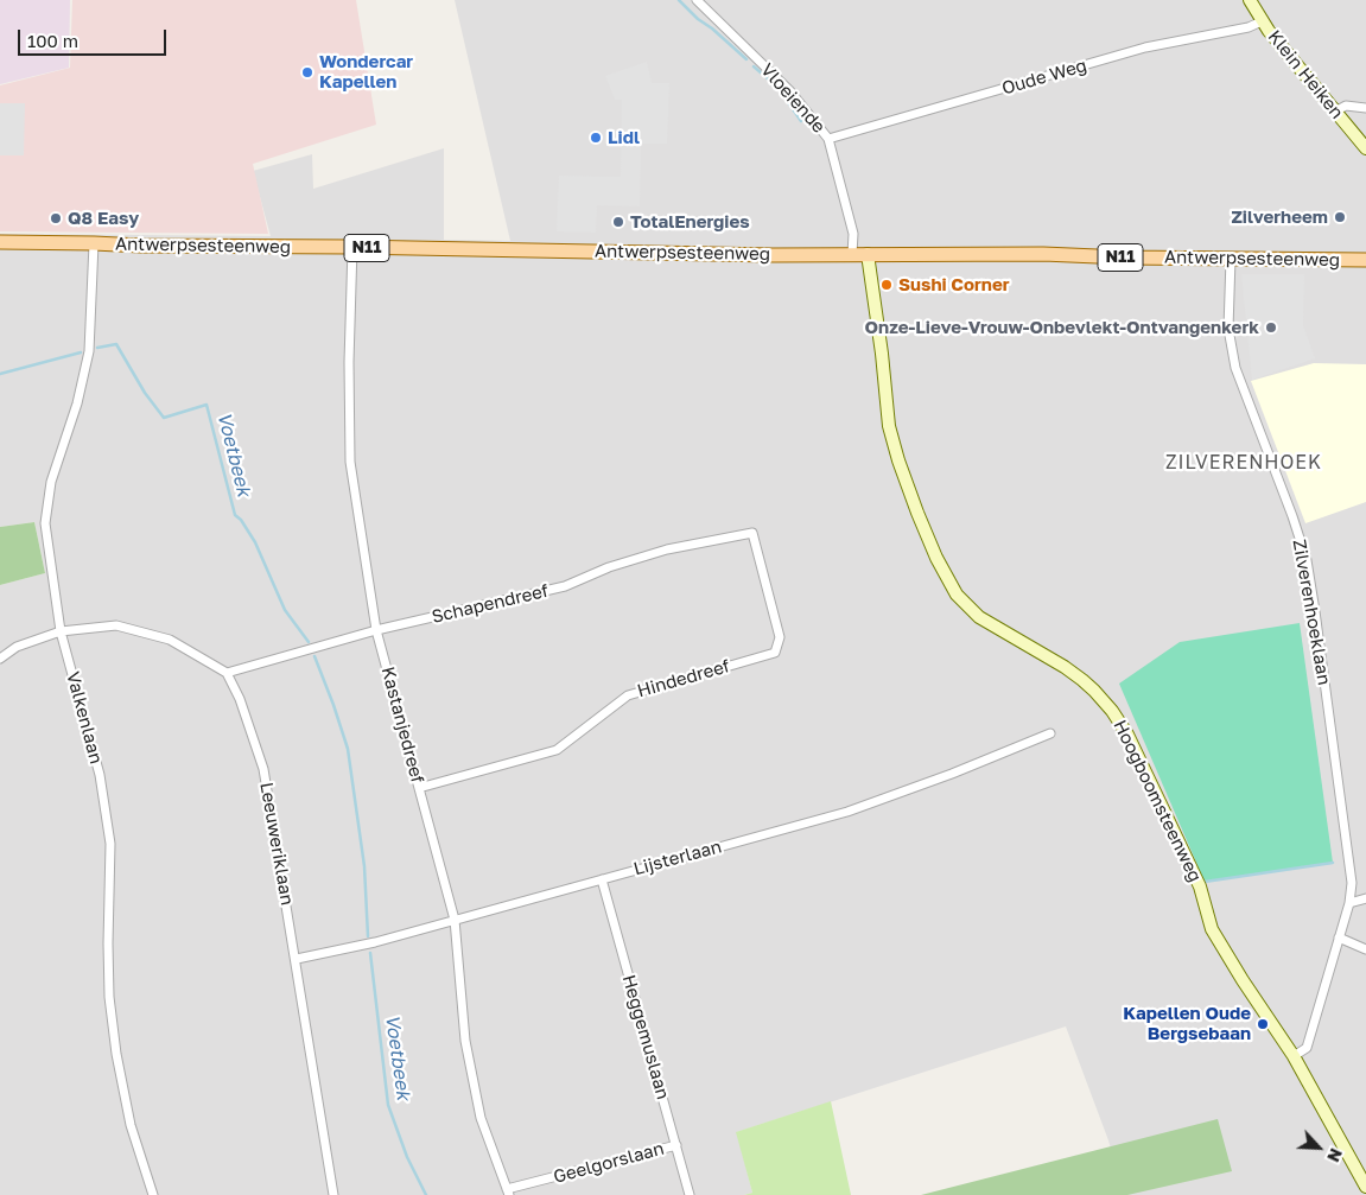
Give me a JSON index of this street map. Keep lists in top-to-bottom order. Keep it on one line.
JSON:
{"streets":{"main road":["Antwerpsesteenweg","N11"],"street":["Klein Heiken","Oude Weg","Vloeiende","Schapendreef","Zilverenhoeklaan","Hindedreef","Valkenlaan","Kastanjedreef","Hoogboomsteenweg","Leeuweriklaan","Lijsterlaan","Heggemuslaan","Geelgorslaan"]},"crossings":[["Klein Heiken","Oude Weg"],["Oude Weg","Vloeiende"],["Vloeiende","Antwerpsesteenweg"],["Antwerpsesteenweg","Zilverenhoeklaan"],["Antwerpsesteenweg","Valkenlaan"],["Antwerpsesteenweg","Kastanjedreef"],["Antwerpsesteenweg","Hoogboomsteenweg"],["Schapendreef","Hindedreef"],["Schapendreef","Kastanjedreef"],["Schapendreef","Leeuweriklaan"],["Zilverenhoeklaan","Hoogboomsteenweg"],["Hindedreef","Kastanjedreef"],["Valkenlaan","Leeuweriklaan"],["Kastanjedreef","Lijsterlaan"],["Kastanjedreef","Geelgorslaan"],["Leeuweriklaan","Lijsterlaan"],["Lijsterlaan","Heggemuslaan"],["Heggemuslaan","Geelgorslaan"]],"districts":["ZILVERENHOEK"],"water":["Voetbeek"],"places":["Wondercar Kapellen","Lidl","Zilverheem","Q8 Easy","TotalEnergies","Sushi Corner","Onze-Lieve-Vrouw-Onbevlekt-Ontvangenkerk","Kapellen Oude Bergsebaan"],"scale_bar":"100 m","north":"bottom right"}
